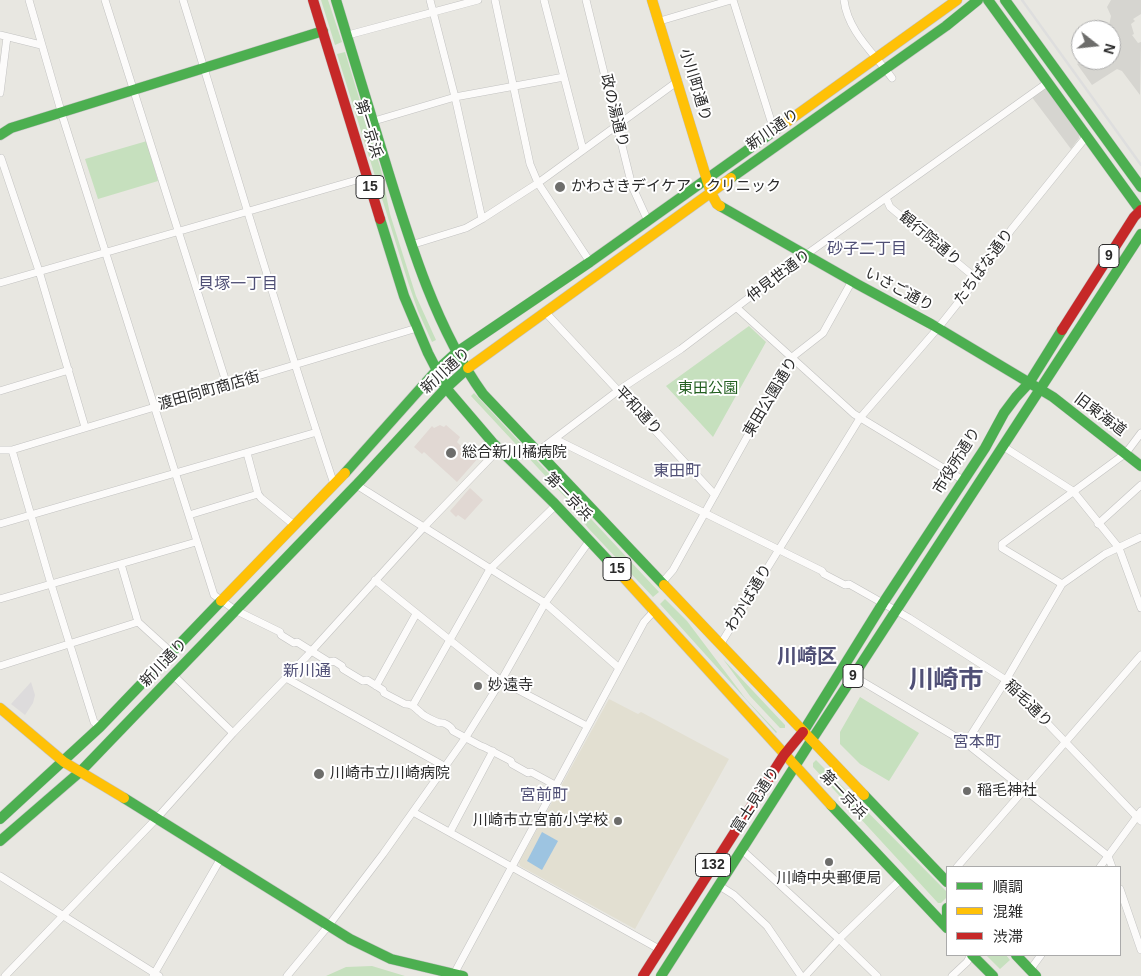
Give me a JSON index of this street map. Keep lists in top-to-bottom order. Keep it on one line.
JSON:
{"streets":{"main road":["小川町通り","第一京浜","新川通り","15","9","いさご通り","旧東海道","市役所通り","富士見通り","132"],"street":["政の湯通り","観行院通り","たちばな通り","仲見世通り","渡田向町商店街","東田公園通り","平和通り","わかば通り","稲毛通り"]},"crossings":[["小川町通り","新川通り"],["小川町通り","いさご通り"],["政の湯通り","新川通り"],["第一京浜","新川通り"],["第一京浜","仲見世通り"],["第一京浜","渡田向町商店街"],["第一京浜","市役所通り"],["第一京浜","わかば通り"],["第一京浜","富士見通り"],["第一京浜","132"],["新川通り","平和通り"],["観行院通り","たちばな通り"],["観行院通り","仲見世通り"],["たちばな通り","いさご通り"],["たちばな通り","わかば通り"],["仲見世通り","いさご通り"],["仲見世通り","平和通り"],["いさご通り","東田公園通り"],["いさご通り","旧東海道"],["いさご通り","市役所通り"],["東田公園通り","平和通り"],["旧東海道","市役所通り"],["市役所通り","稲毛通り"],["市役所通り","富士見通り"],["市役所通り","132"],["富士見通り","132"]],"districts":["砂子二丁目","貝塚一丁目","東田町","川崎区","新川通","川崎市","宮本町","宮前町"],"parks":["東田公園"],"places":["かわさきデイケア・クリニック","総合新川橘病院","妙遠寺","川崎市立川崎病院","稲毛神社","川崎市立宮前小学校","川崎中央郵便局"],"legend":["順調","混雑","渋滞"],"north":"right"}
